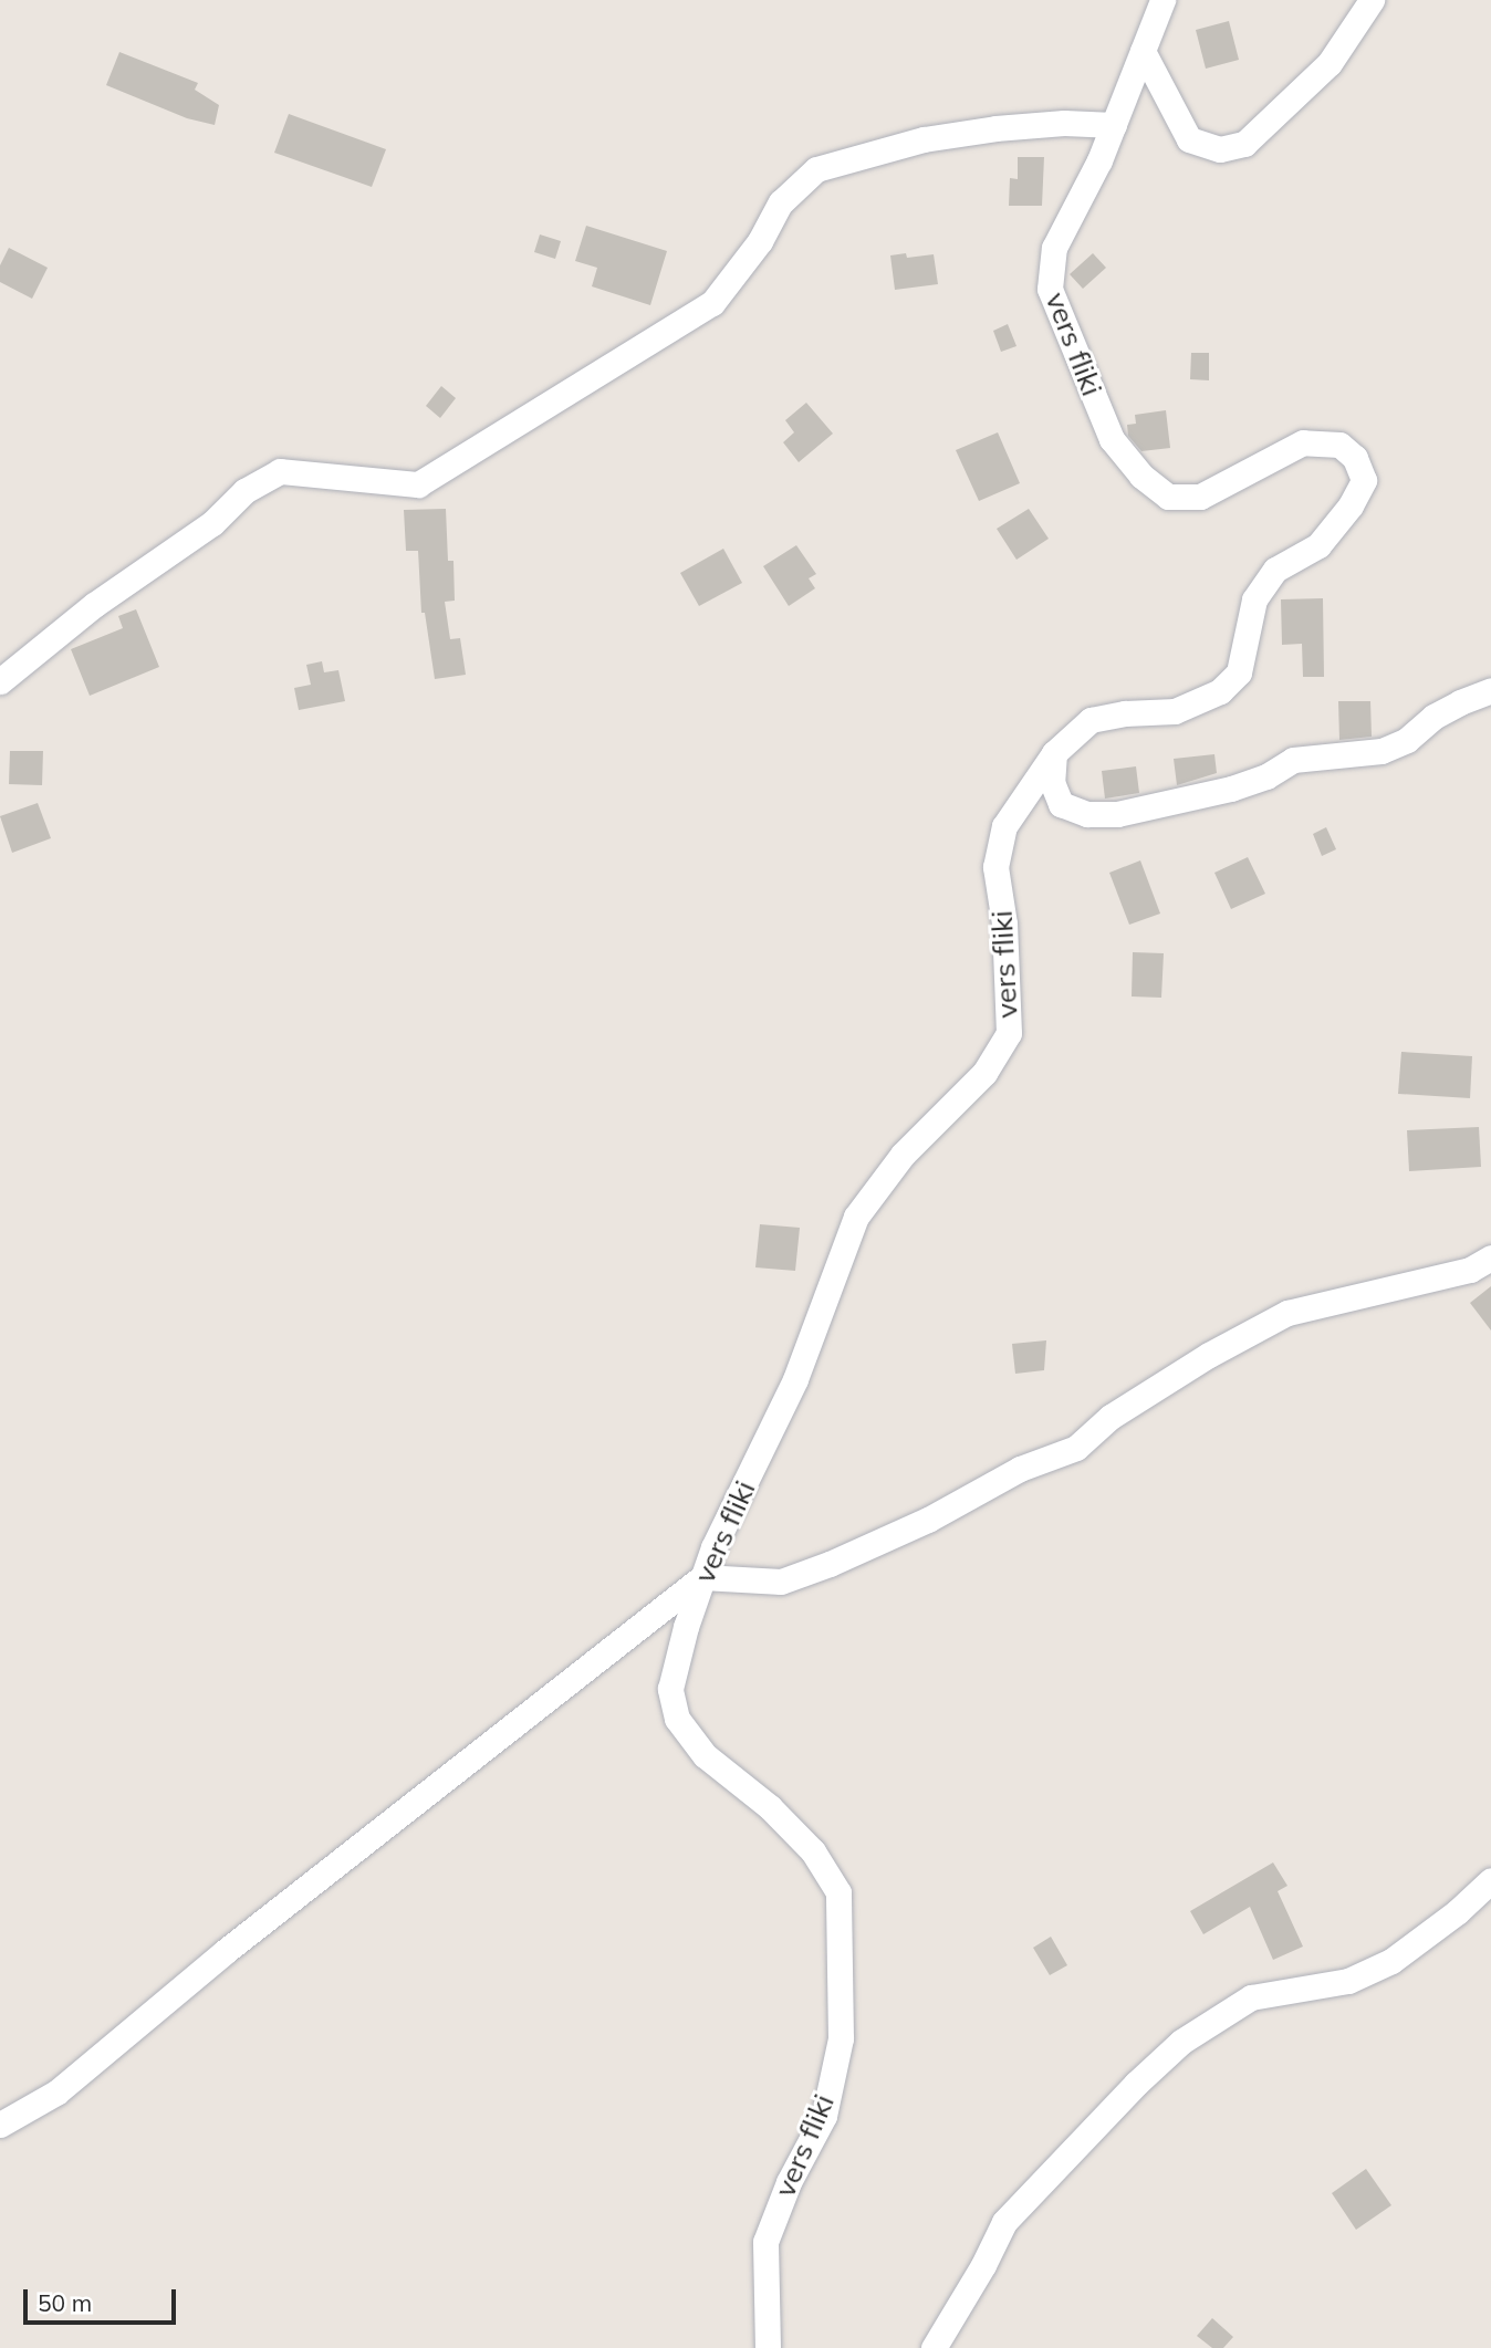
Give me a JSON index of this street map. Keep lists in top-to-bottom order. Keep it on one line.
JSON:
{"streets":{"street":["vers fliki"]},"scale_bar":"50 m"}
